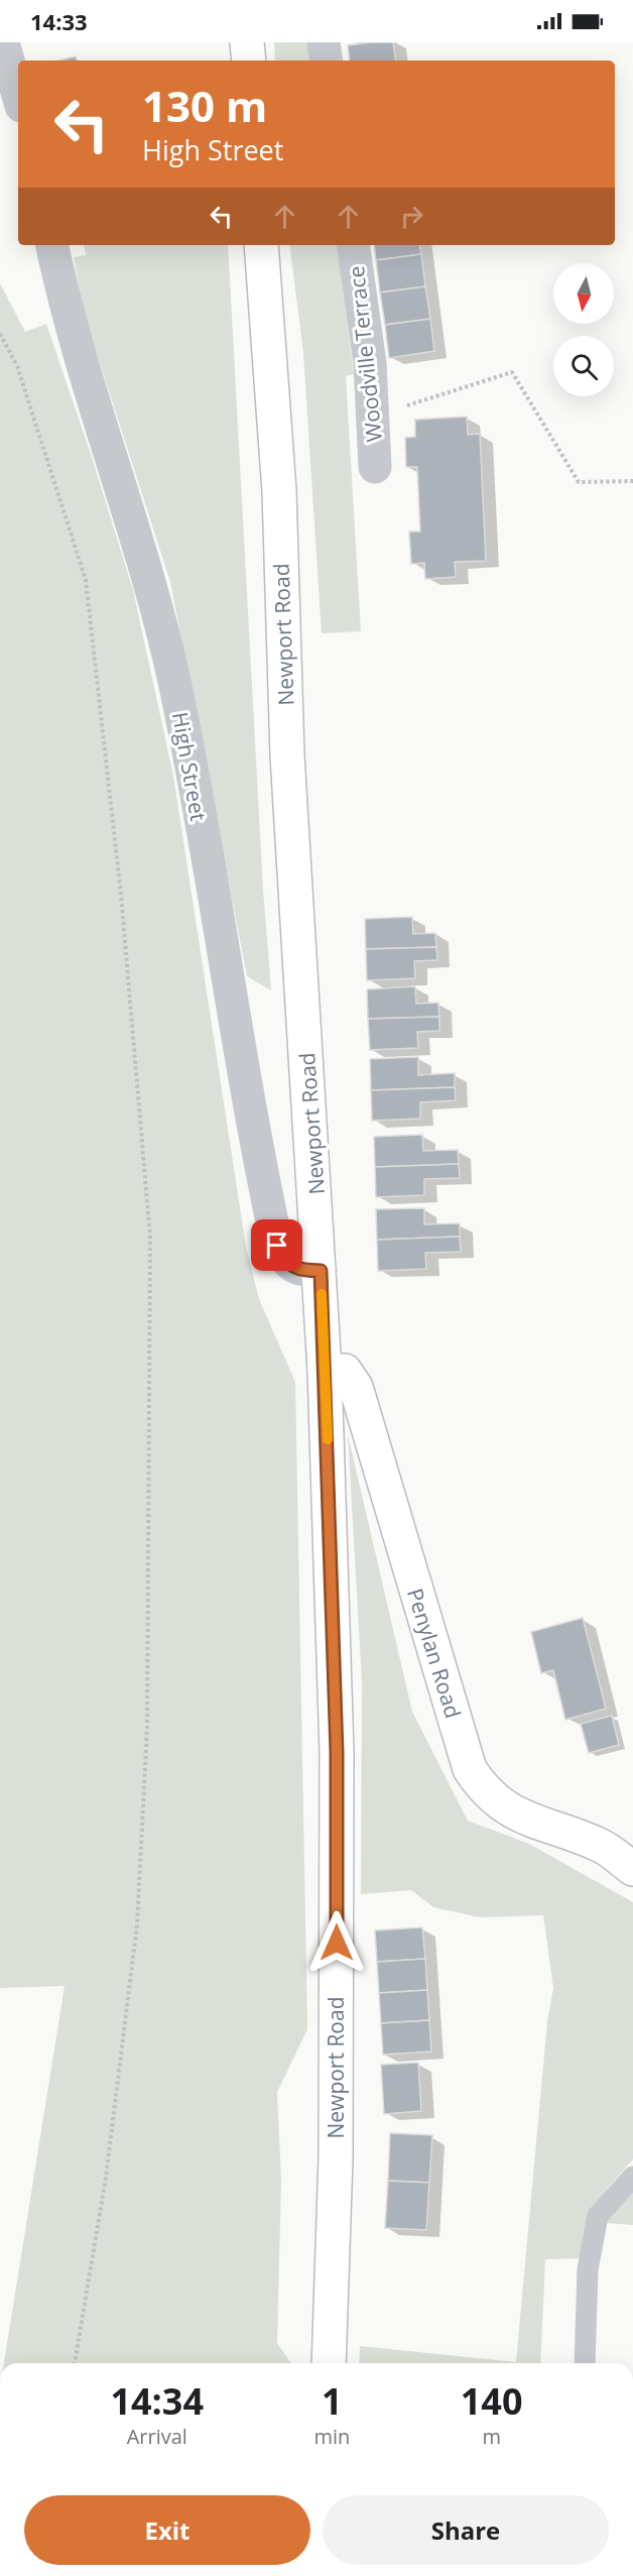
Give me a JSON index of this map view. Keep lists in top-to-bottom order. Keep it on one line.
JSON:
{"streets":{"main road":["Newport Road","Penylan Road"],"street":["Woodville Terrace","High Street"]},"crossings":[["Newport Road","High Street"],["Newport Road","Penylan Road"]],"north":"bottom","page":{"status":"14:33","turn":["130 m","High Street"],"eta":["14:34","Arrival","1","min","140","m"],"buttons":["Exit","Share"]}}
